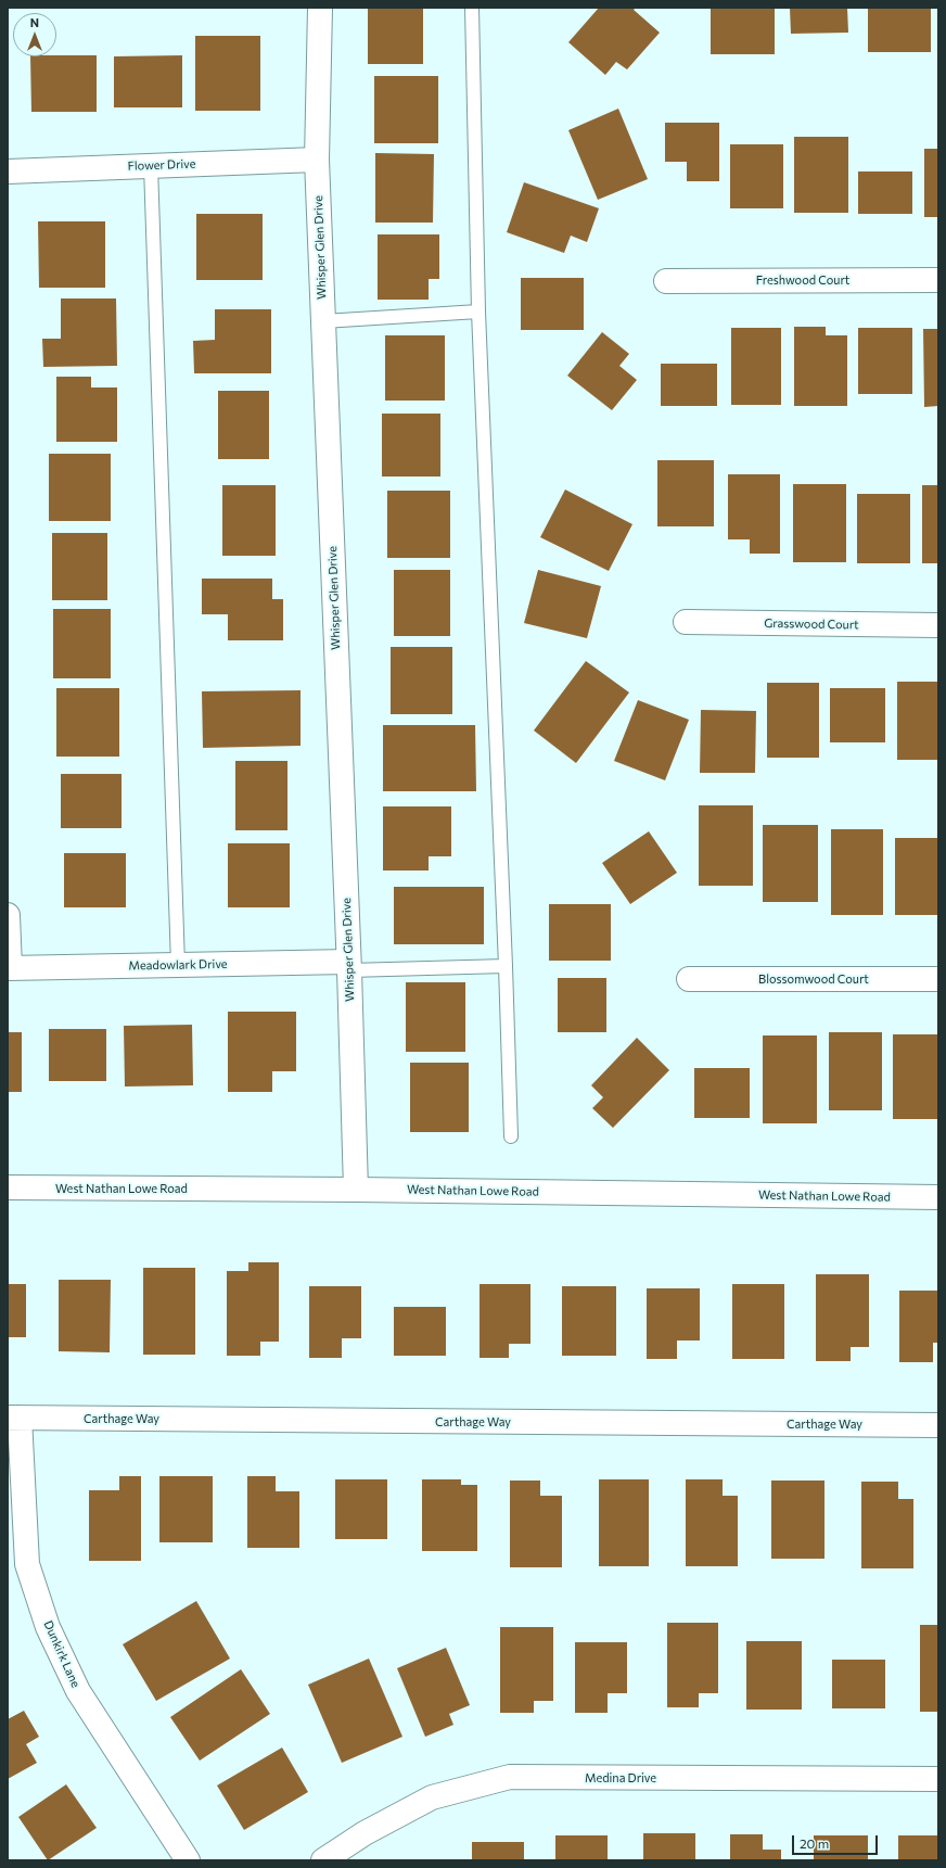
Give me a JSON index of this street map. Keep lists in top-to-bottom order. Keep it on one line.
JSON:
{"streets":{"street":["Flower Drive","Whisper Glen Drive","Freshwood Court","Grasswood Court","Meadowlark Drive","Blossomwood Court","West Nathan Lowe Road","Carthage Way","Dunkirk Lane","Medina Drive"]},"crossings":[["Flower Drive","Whisper Glen Drive"],["Whisper Glen Drive","Meadowlark Drive"],["Whisper Glen Drive","West Nathan Lowe Road"],["Carthage Way","Dunkirk Lane"]],"scale_bar":"20 m","north":"top"}
